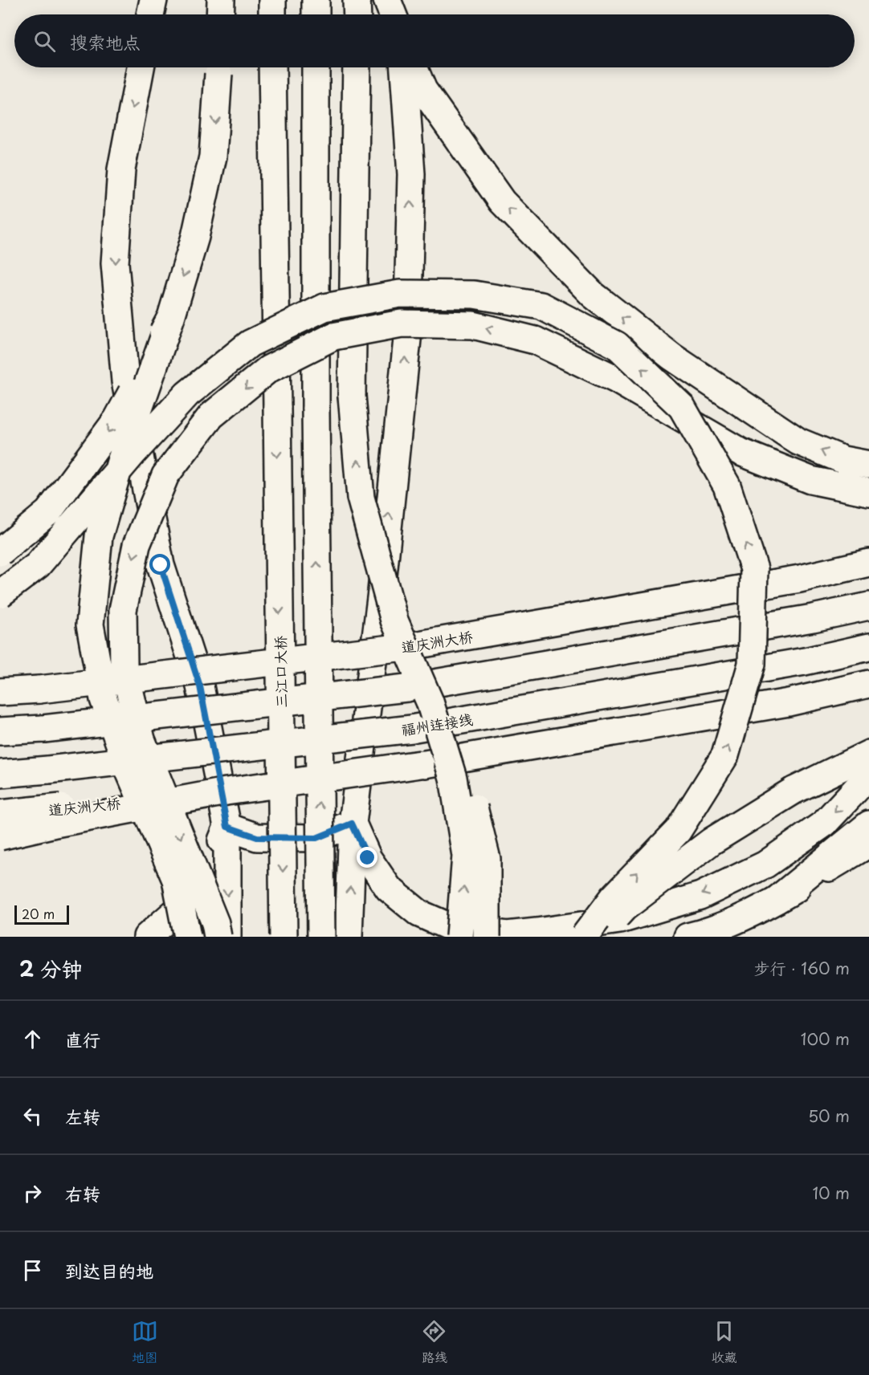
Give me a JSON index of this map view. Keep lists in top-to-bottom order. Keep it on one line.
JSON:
{"streets":{"main road":["道庆洲大桥","三江口大桥","福州连接线"]},"scale_bar":"20 m","page":{"search":"搜索地点","scale":"20 m","heading":["2 分钟","步行 · 160 m"],"list":[["直行","100 m"],["左转","50 m"],["右转","10 m"],"到达目的地"],"nav":["地图","路线","收藏"]}}
